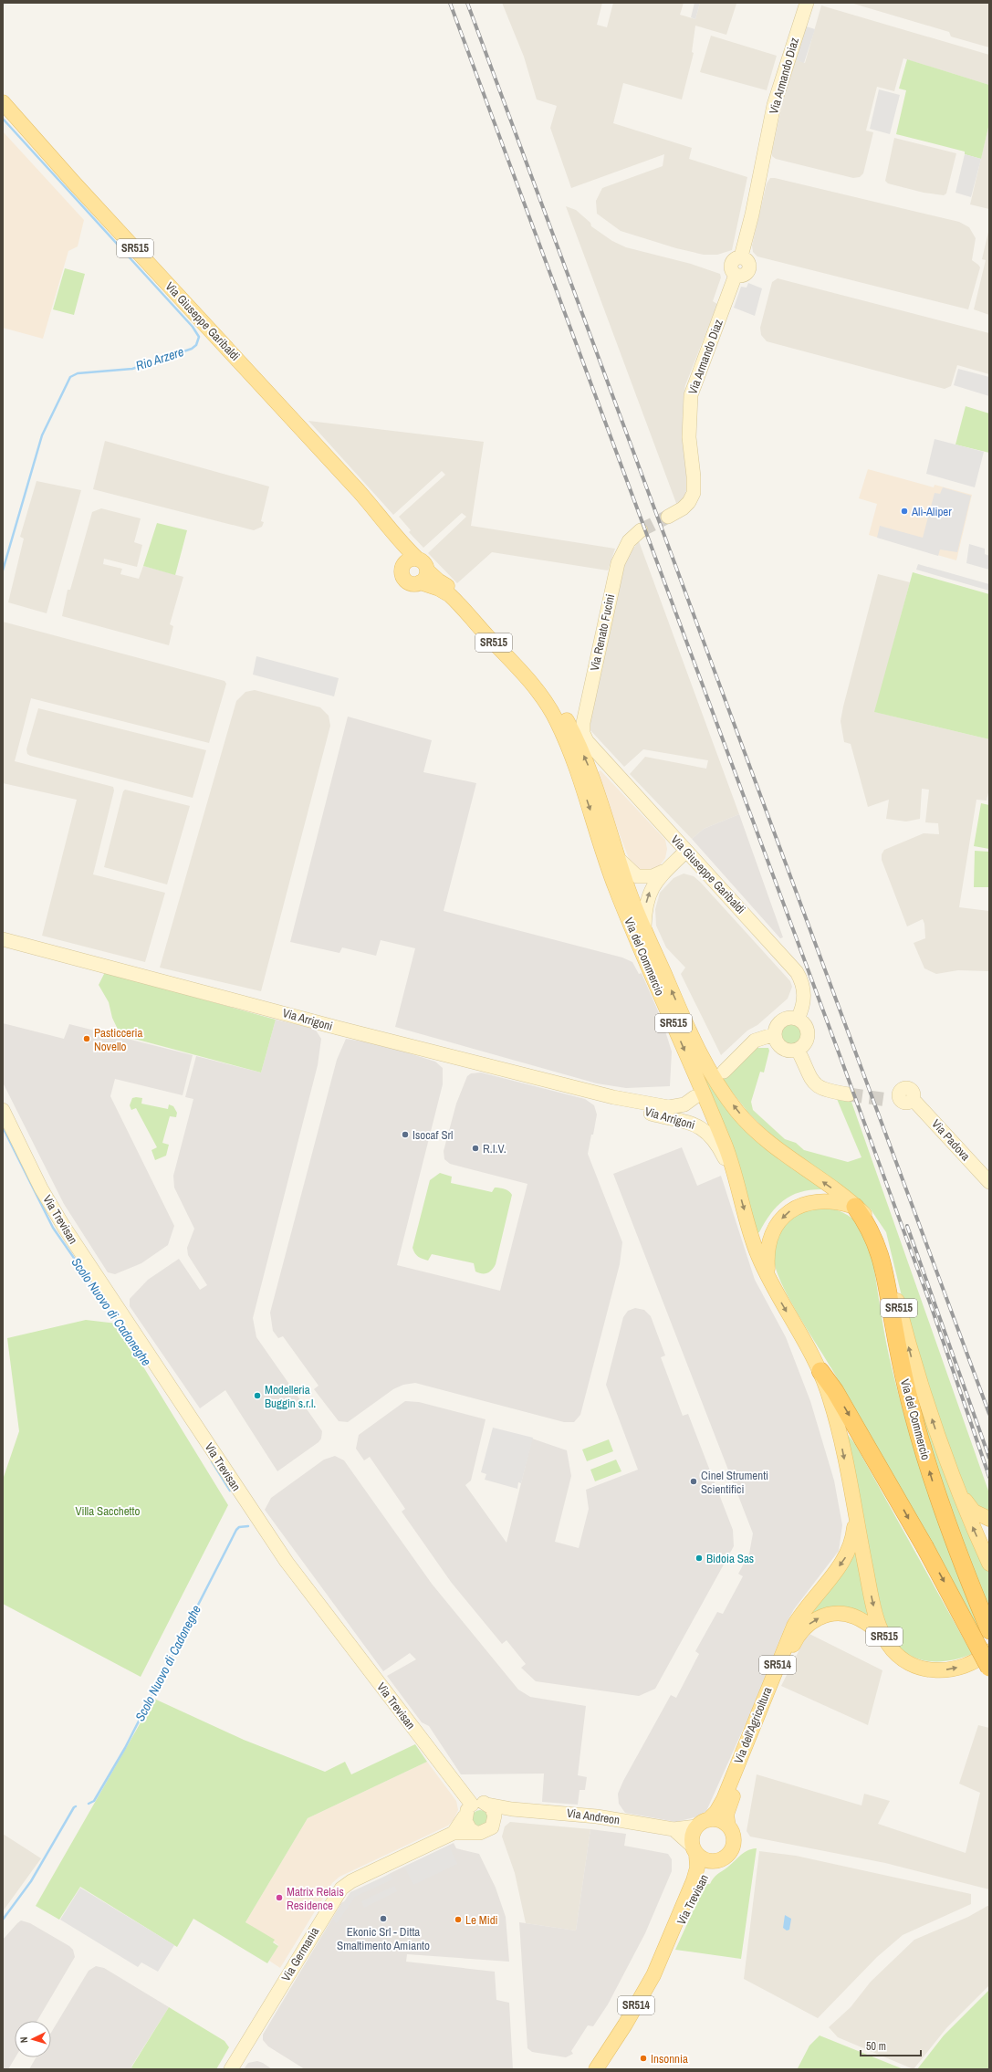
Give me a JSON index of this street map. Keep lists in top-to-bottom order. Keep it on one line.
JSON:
{"streets":{"highway":["Via del Commercio"],"main road":["SR515","Via Giuseppe Garibaldi","Via Trevisan","SR514","Via dell'Agricoltura"],"street":["Via Armando Diaz","Via Renato Fucini","Via Arrigoni","Via Padova","Via Andreon","Via Germania"]},"crossings":[["SR515","Via del Commercio"],["Via Giuseppe Garibaldi","Via Renato Fucini"],["Via Giuseppe Garibaldi","Via del Commercio"],["Via del Commercio","Via Arrigoni"],["Via del Commercio","Via dell'Agricoltura"],["Via Trevisan","SR514"],["Via Trevisan","Via dell'Agricoltura"],["Via Trevisan","Via Andreon"],["SR514","Via dell'Agricoltura"],["SR514","Via Andreon"],["Via dell'Agricoltura","Via Andreon"]],"water":["Rio Arzere","Scolo Nuovo di Cadoneghe"],"parks":["Villa Sacchetto"],"places":["Alì-Aliper","Pasticceria Novello","Isocaf Srl","R.I.V.","Modelleria Buggin s.r.l.","Cinel Strumenti Scientifici","Bidoia Sas","Matrix Relais Residence","Ekonic Srl - Ditta Smaltimento Amianto","Le Midi","Insonnia"],"scale_bar":"50 m","north":"left"}
